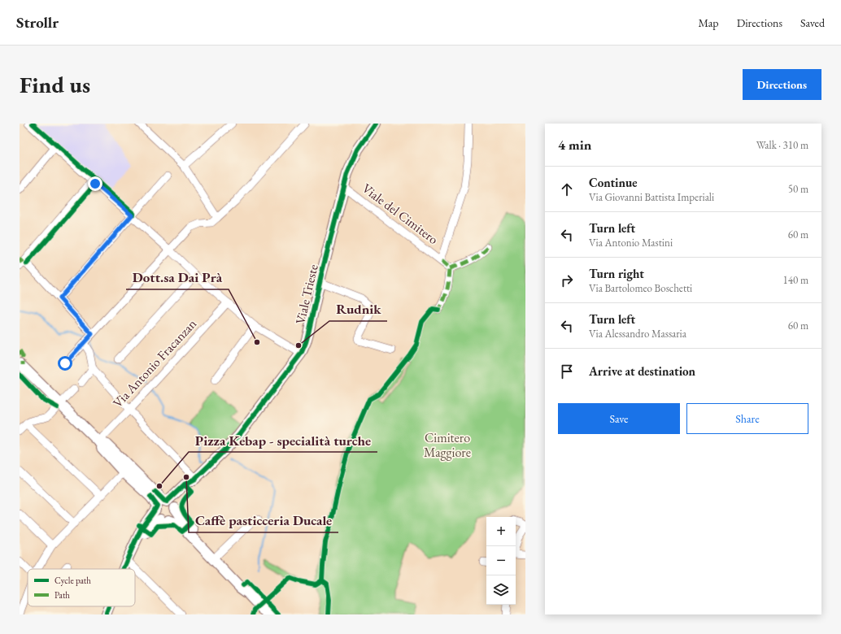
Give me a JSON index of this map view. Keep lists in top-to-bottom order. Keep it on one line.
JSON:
{"streets":{"main road":["Viale Trieste"],"street":["Viale del Cimitero","Via Antonio Fracanzan"]},"crossings":[["Viale del Cimitero","Viale Trieste"]],"parks":["Cimitero Maggiore"],"places":["Dott.sa Dai Prà","Rudnik","Caffè pasticceria Ducale","Pizza Kebap - specialità turche"],"legend":["Cycle path","Path"],"page":{"header":"Strollr","nav":["Map","Directions","Saved"],"buttons":["Directions",["Save","Share"]],"title":"Find us","heading":["4 min","Walk · 310 m"],"list":[["Continue","Via Giovanni Battista Imperiali","50 m"],["Turn left","Via Antonio Mastini","60 m"],["Turn right","Via Bartolomeo Boschetti","140 m"],["Turn left","Via Alessandro Massaria","60 m"],"Arrive at destination"],"map_buttons":["+","−"]}}
